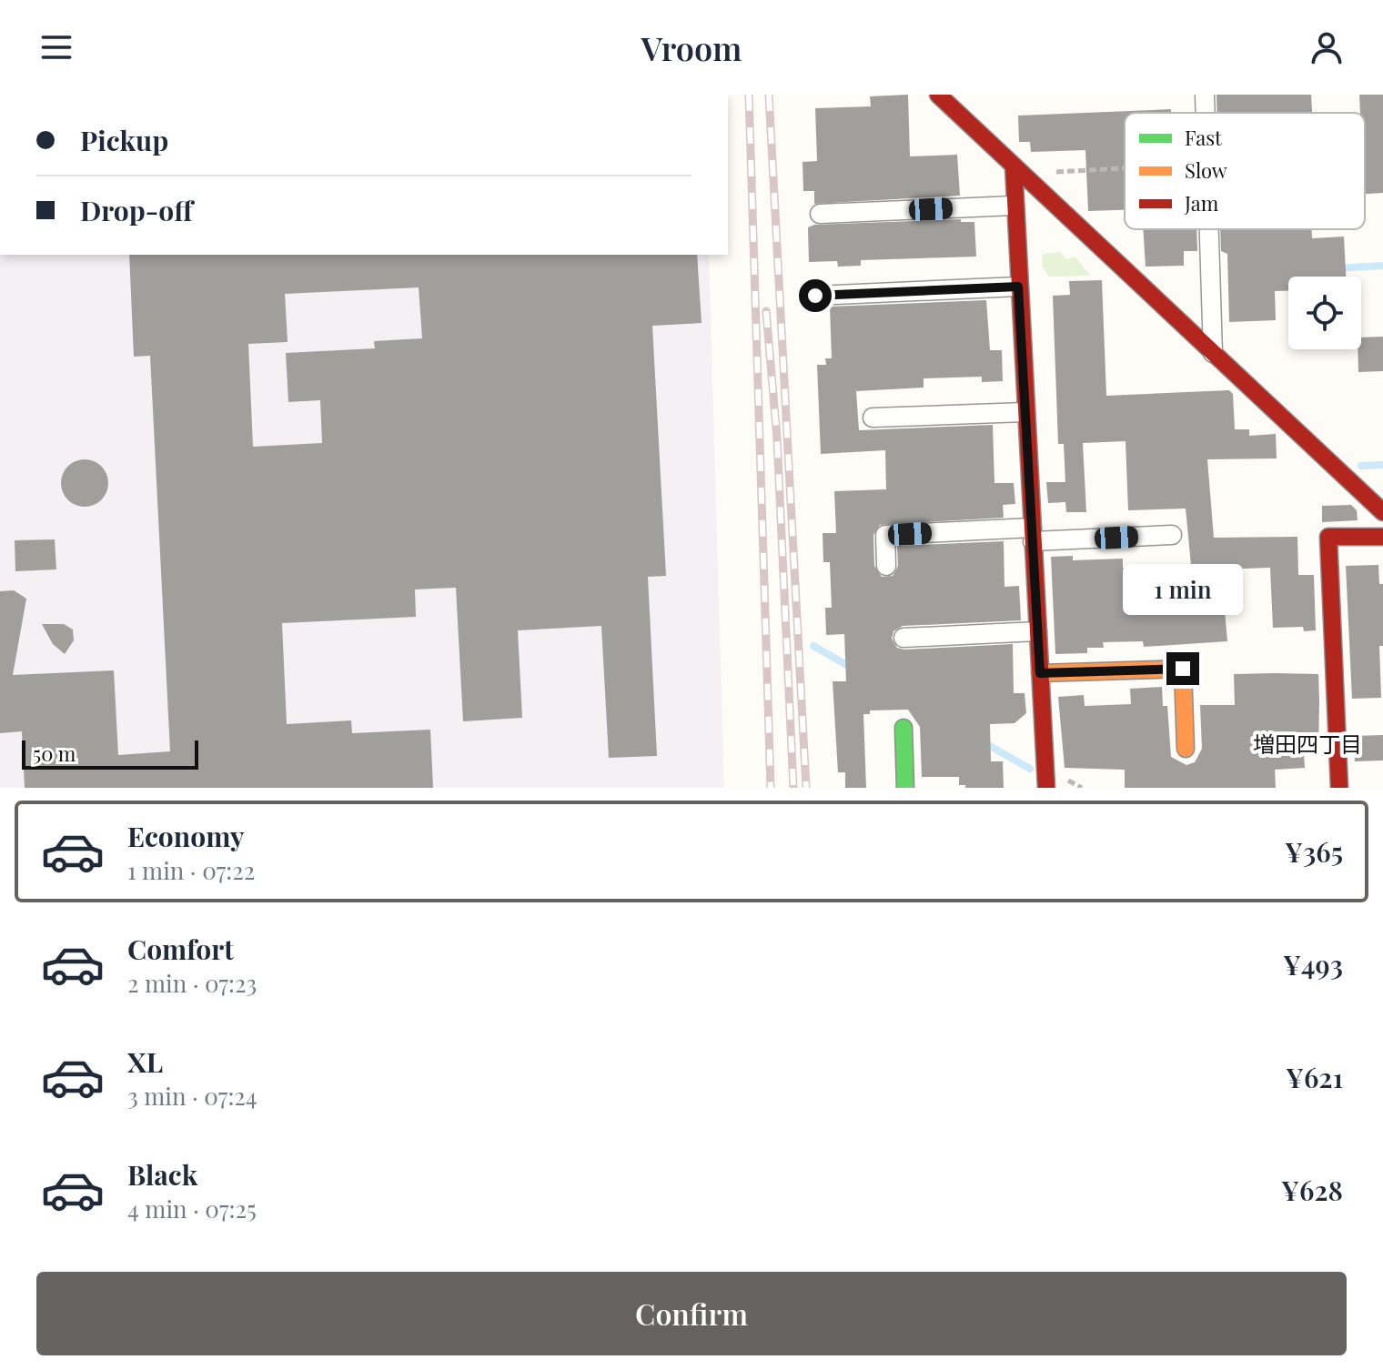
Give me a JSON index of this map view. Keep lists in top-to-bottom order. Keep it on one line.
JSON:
{"districts":["増田四丁目"],"legend":["Fast","Slow","Jam"],"scale_bar":"50 m","page":{"header":"Vroom","banner":["Pickup","Drop-off"],"bubble":"1 min","scale":"50 m","list":[{"name":"Economy","note":"1 min · 07:22","value":"¥365"},{"name":"Comfort","note":"2 min · 07:23","value":"¥493"},{"name":"XL","note":"3 min · 07:24","value":"¥621"},{"name":"Black","note":"4 min · 07:25","value":"¥628"}],"buttons":"Confirm"}}
